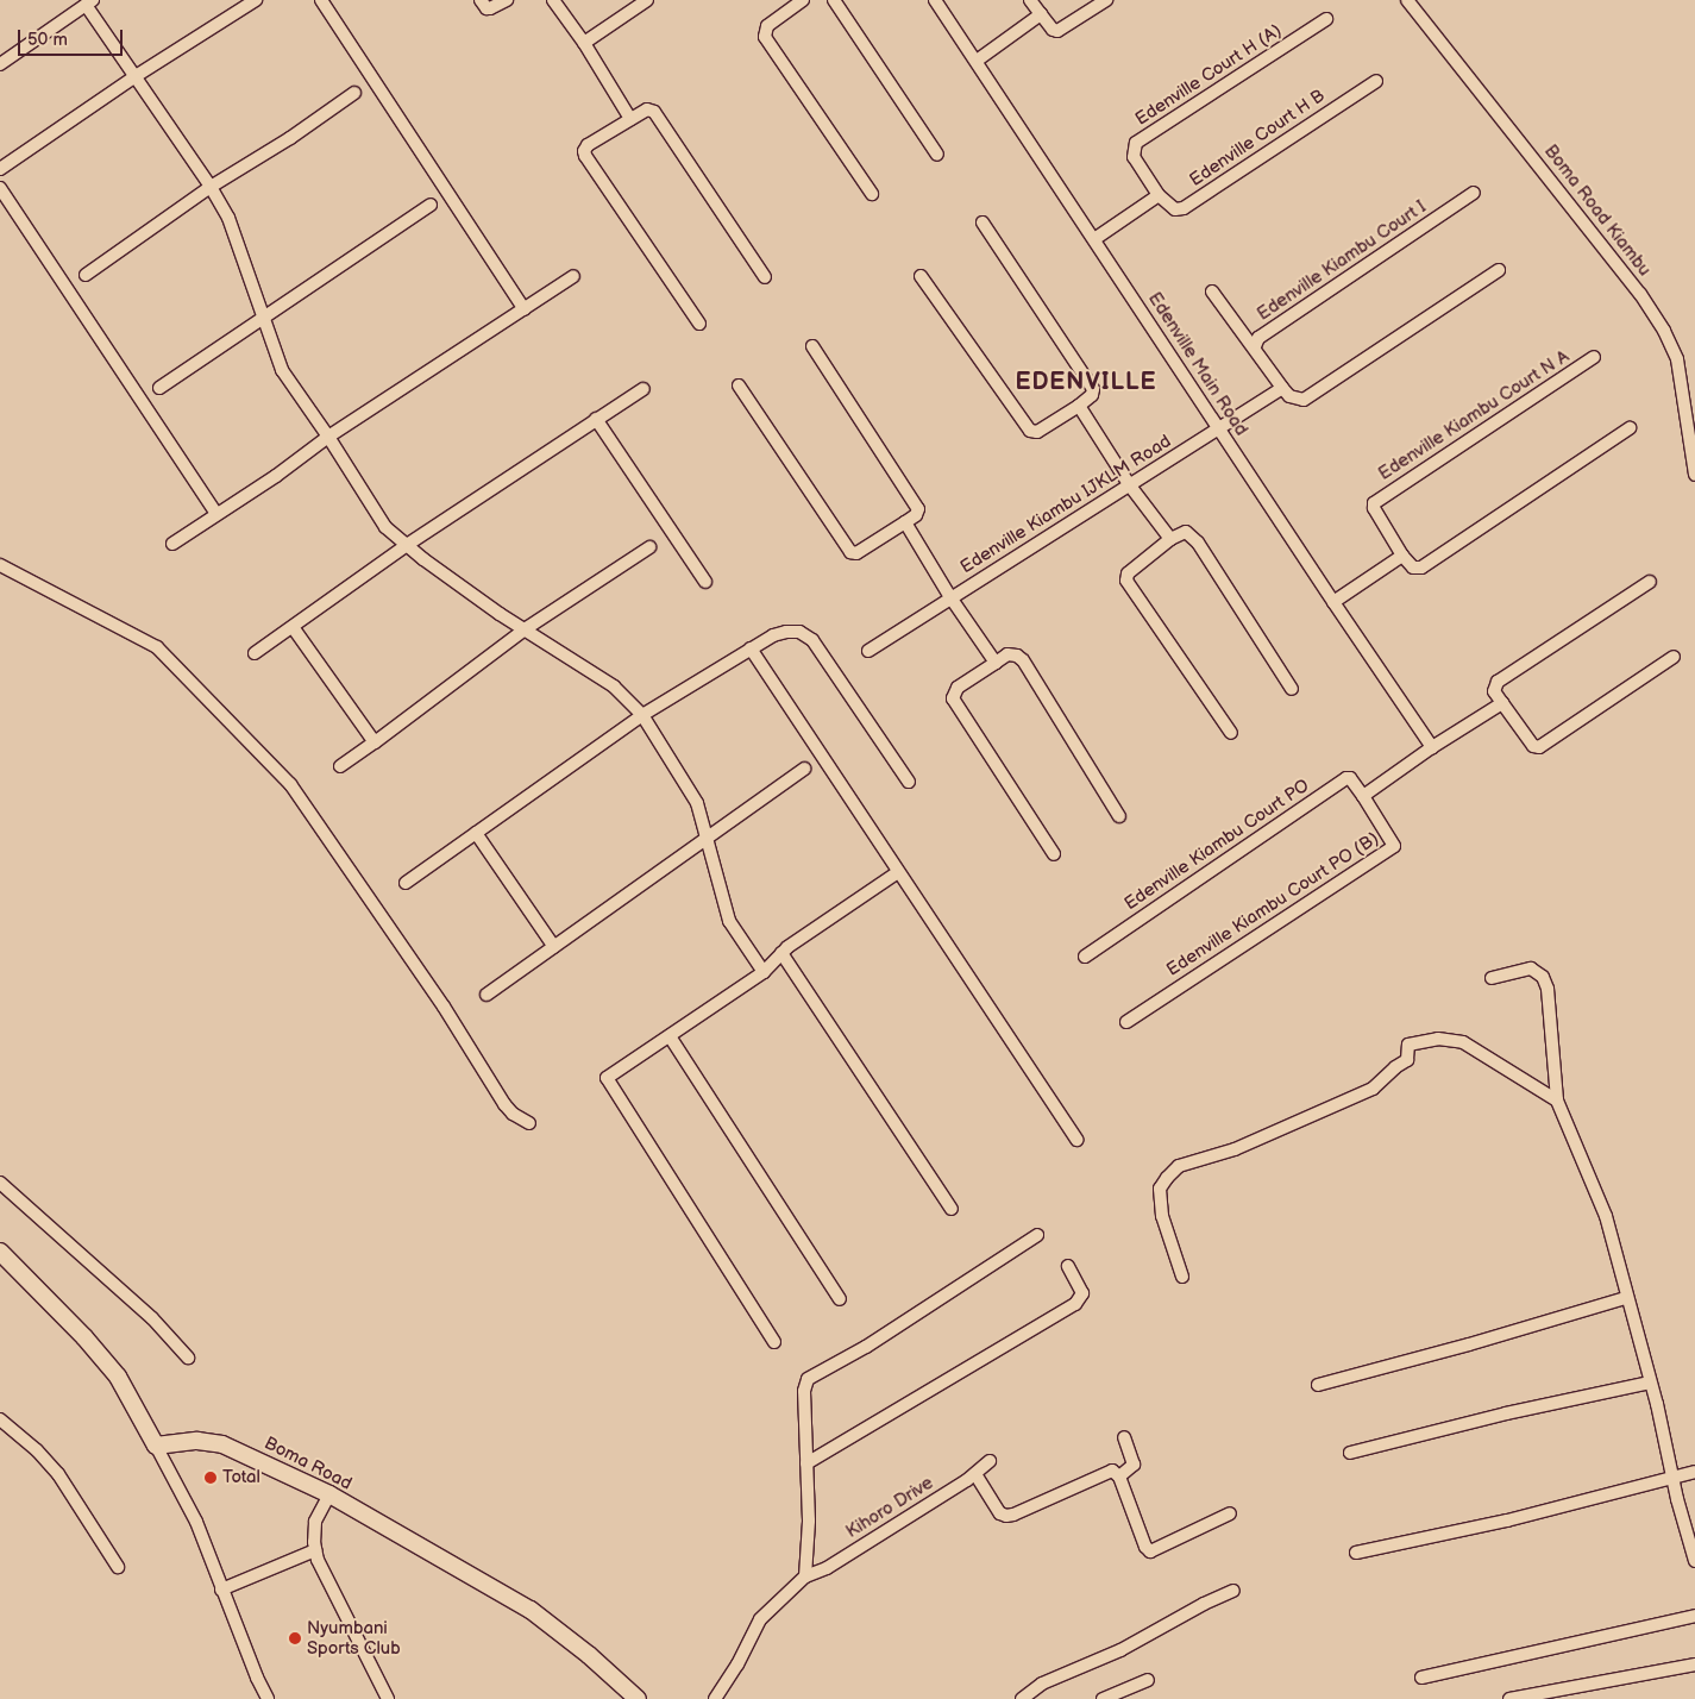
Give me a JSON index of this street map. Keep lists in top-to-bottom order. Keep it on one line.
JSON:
{"streets":{"main road":["Boma Road"],"street":["Edenville Court H (A)","Edenville Court H B","Boma Road Kiambu","Edenville Kiambu Court I","Edenville Main Road","Edenville Kiambu Court N A","Edenville Kiambu IJKLM Road","Edenville Kiambu Court PO","Edenville Kiambu Court PO (B)","Kihoro Drive"]},"crossings":[["Edenville Court H (A)","Edenville Court H B"],["Edenville Kiambu Court I","Edenville Kiambu IJKLM Road"],["Edenville Main Road","Edenville Kiambu IJKLM Road"],["Edenville Kiambu Court PO","Edenville Kiambu Court PO (B)"]],"districts":["EDENVILLE"],"places":["Total","Nyumbani Sports Club"],"scale_bar":"50 m"}
